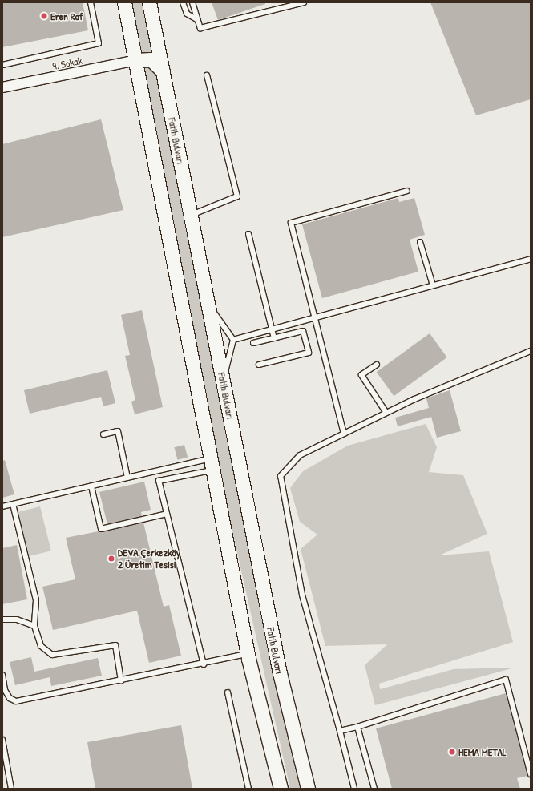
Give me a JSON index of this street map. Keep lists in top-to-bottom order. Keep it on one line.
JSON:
{"streets":{"main road":["Fatih Bulvarı"],"street":["9. Sokak"]},"places":["Eren Raf","DEVA Çerkezköy 2 Üretim Tesisi","HEMA METAL"]}
